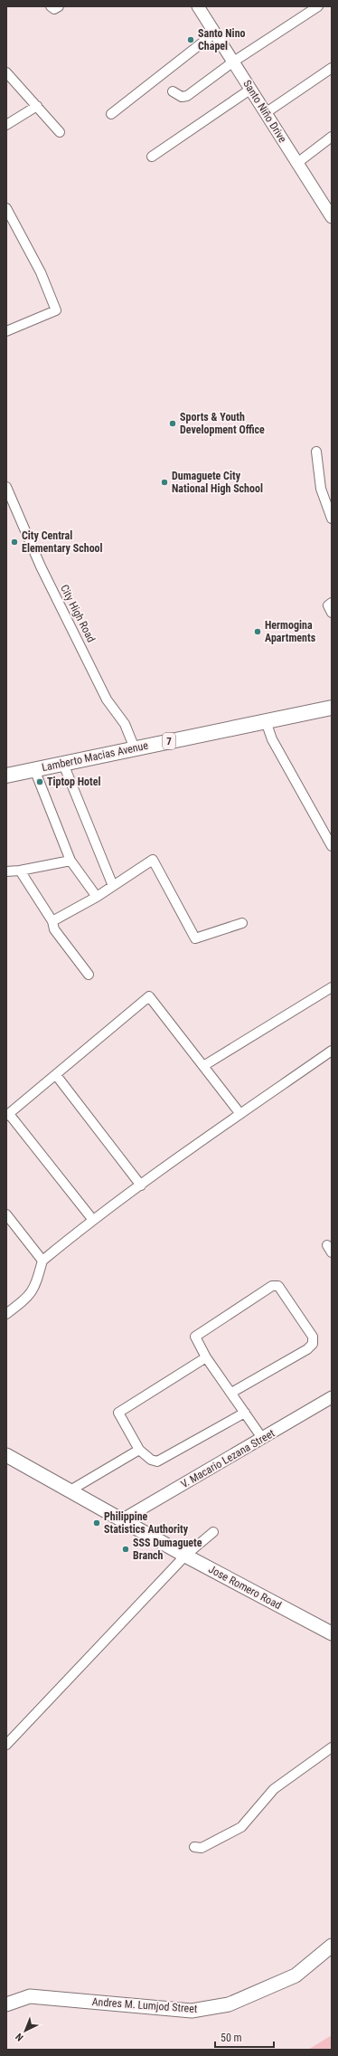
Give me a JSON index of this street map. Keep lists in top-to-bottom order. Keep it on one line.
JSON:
{"streets":{"main road":["7","Lamberto Macias Avenue","Jose Romero Road","Andres M. Lumjod Street"],"street":["Santo Niño Drive","City High Road","V. Macario Lezana Street"]},"crossings":[["City High Road","Lamberto Macias Avenue"],["V. Macario Lezana Street","Jose Romero Road"]],"places":["Santo Nino Chapel","Sports & Youth Development Office","Dumaguete City National High School","City Central Elementary School","Hermogina Apartments","Tiptop Hotel","Philippine Statistics Authority","SSS Dumaguete Branch"],"scale_bar":"50 m","north":"bottom left"}
